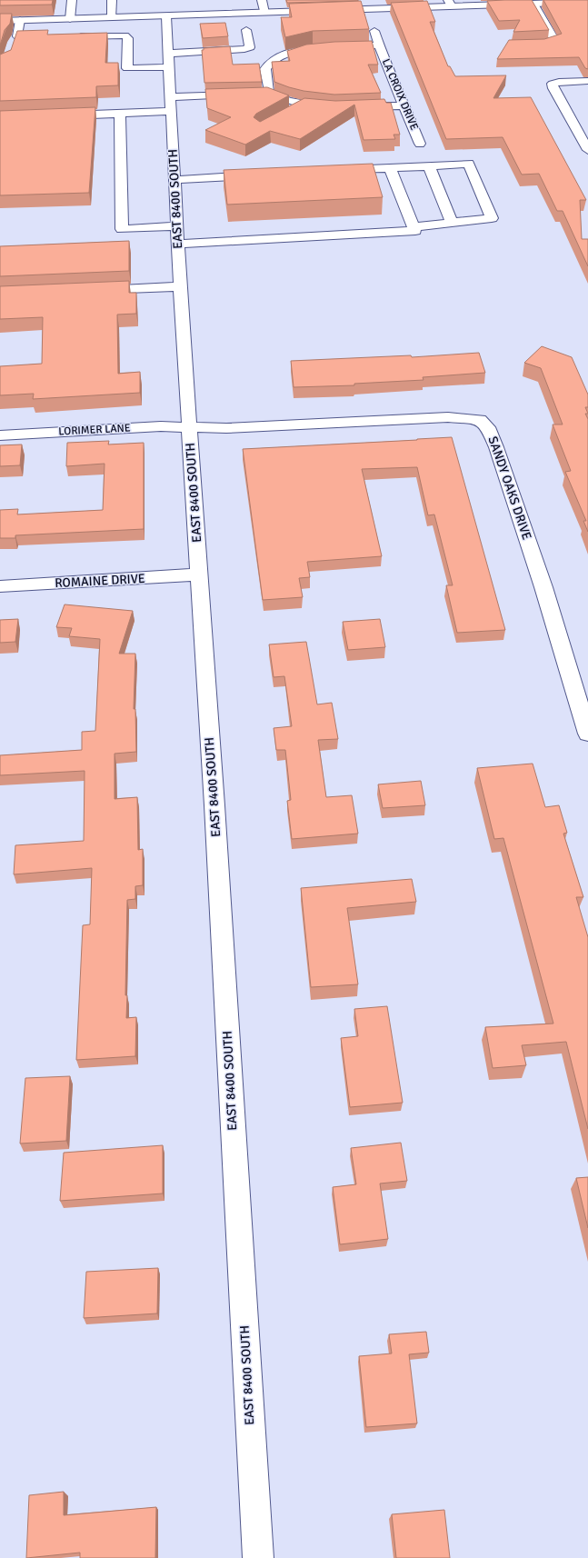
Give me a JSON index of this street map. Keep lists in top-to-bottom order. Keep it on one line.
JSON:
{"streets":{"street":["LA CROIX DRIVE","EAST 8400 SOUTH","LORIMER LANE","SANDY OAKS DRIVE","ROMAINE DRIVE"]},"crossings":[["EAST 8400 SOUTH","LORIMER LANE"],["EAST 8400 SOUTH","SANDY OAKS DRIVE"],["EAST 8400 SOUTH","ROMAINE DRIVE"],["LORIMER LANE","SANDY OAKS DRIVE"]]}
